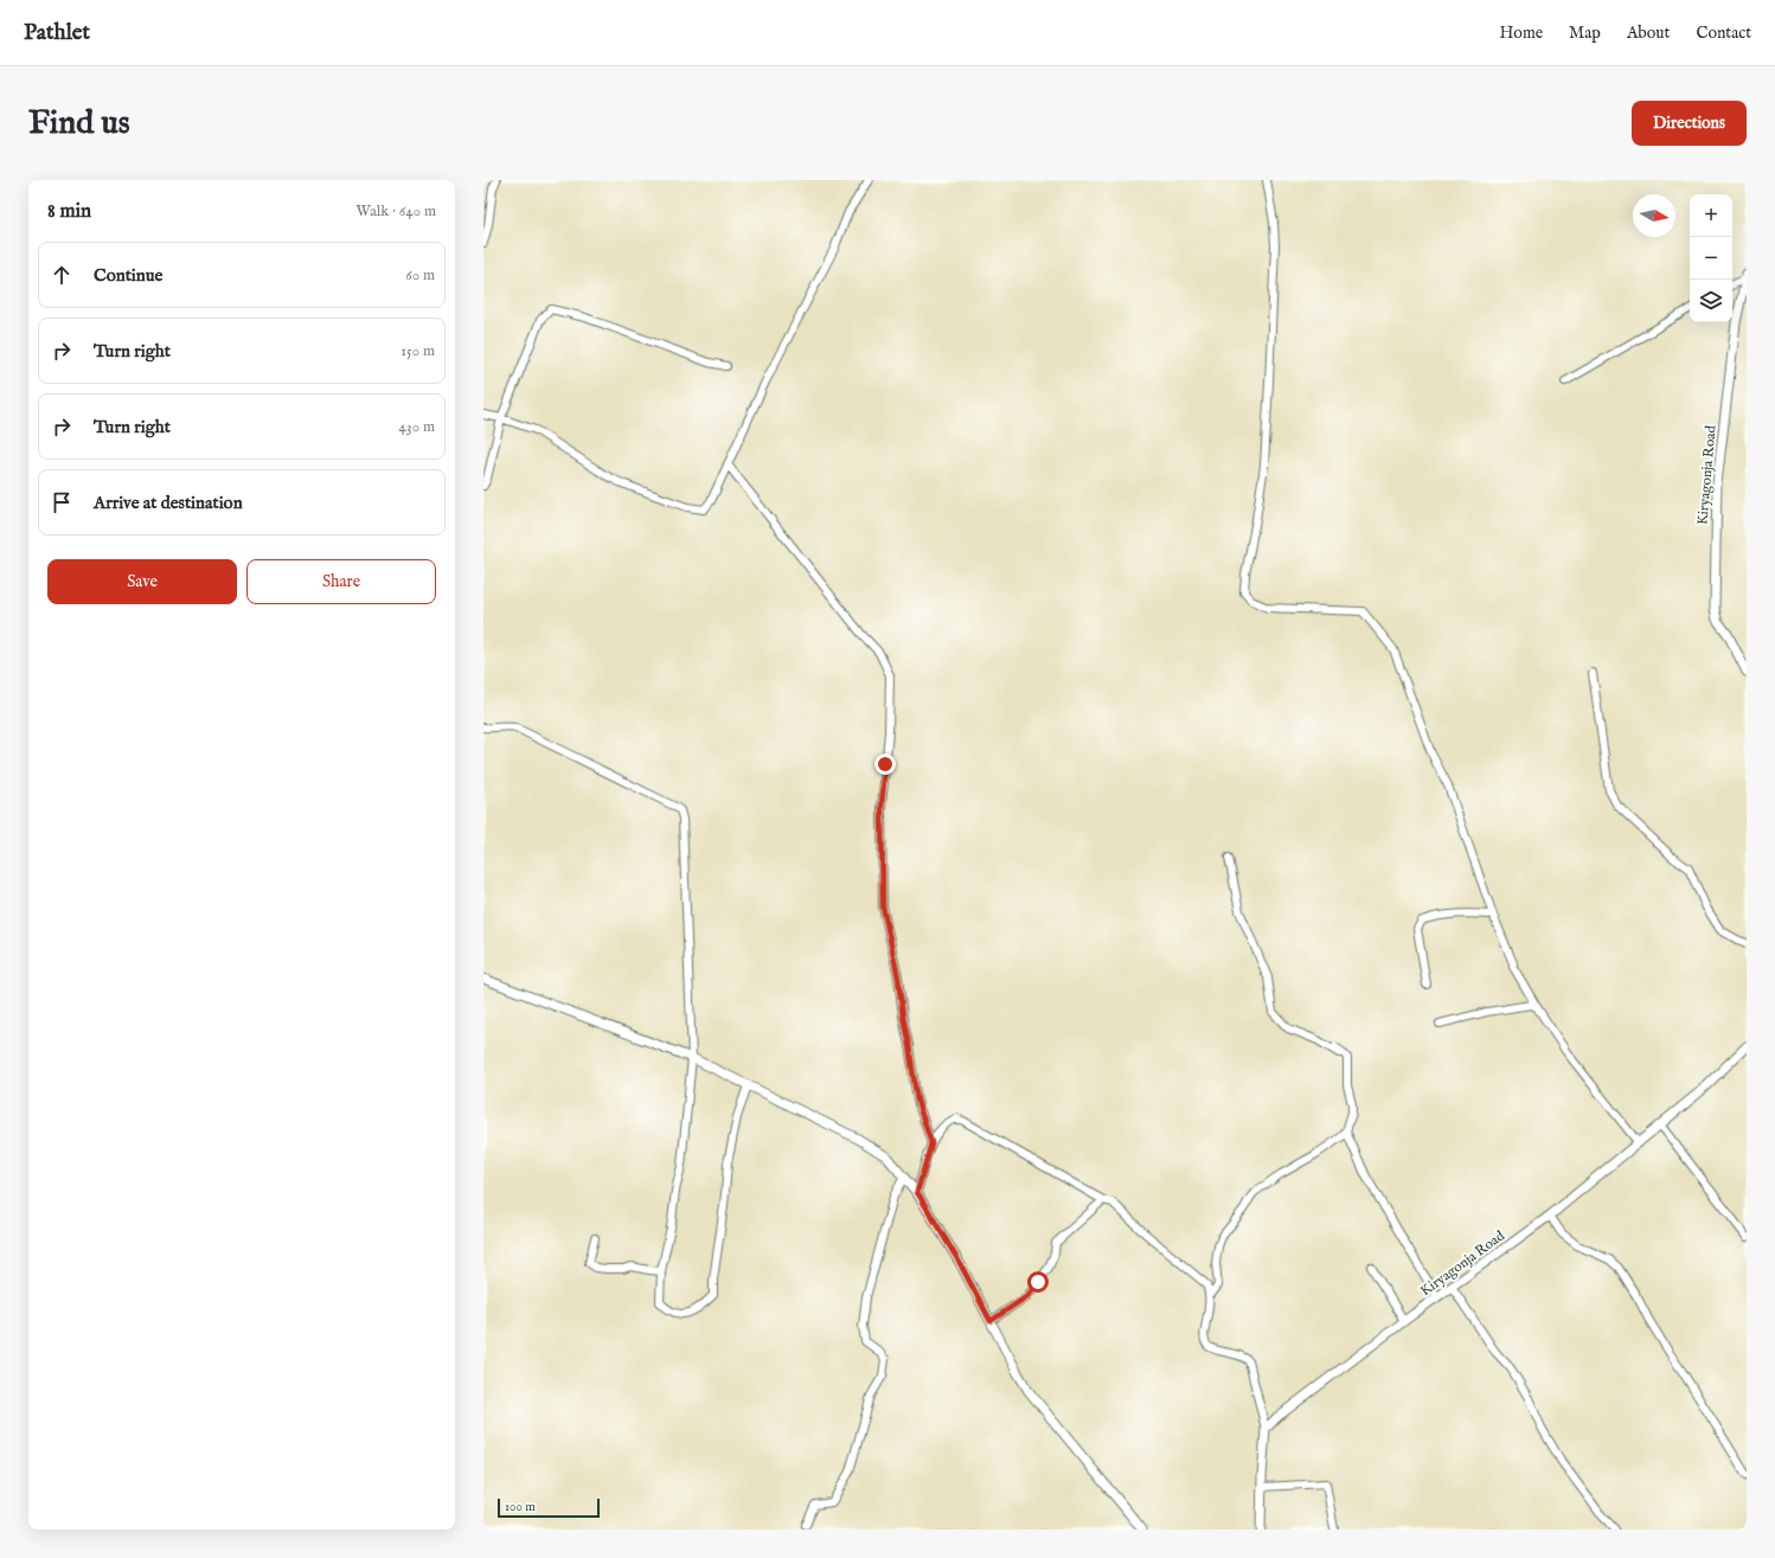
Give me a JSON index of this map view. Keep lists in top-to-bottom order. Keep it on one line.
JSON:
{"streets":{"street":["Kiryagonja Road"]},"scale_bar":"100 m","north":"right","page":{"header":"Pathlet","nav":["Home","Map","About","Contact"],"buttons":["Directions",["Save","Share"]],"title":"Find us","heading":["8 min","Walk · 640 m"],"map_buttons":["+","−"],"list":[["Continue","60 m"],["Turn right","150 m"],["Turn right","430 m"],"Arrive at destination"],"scale":"100 m"}}
